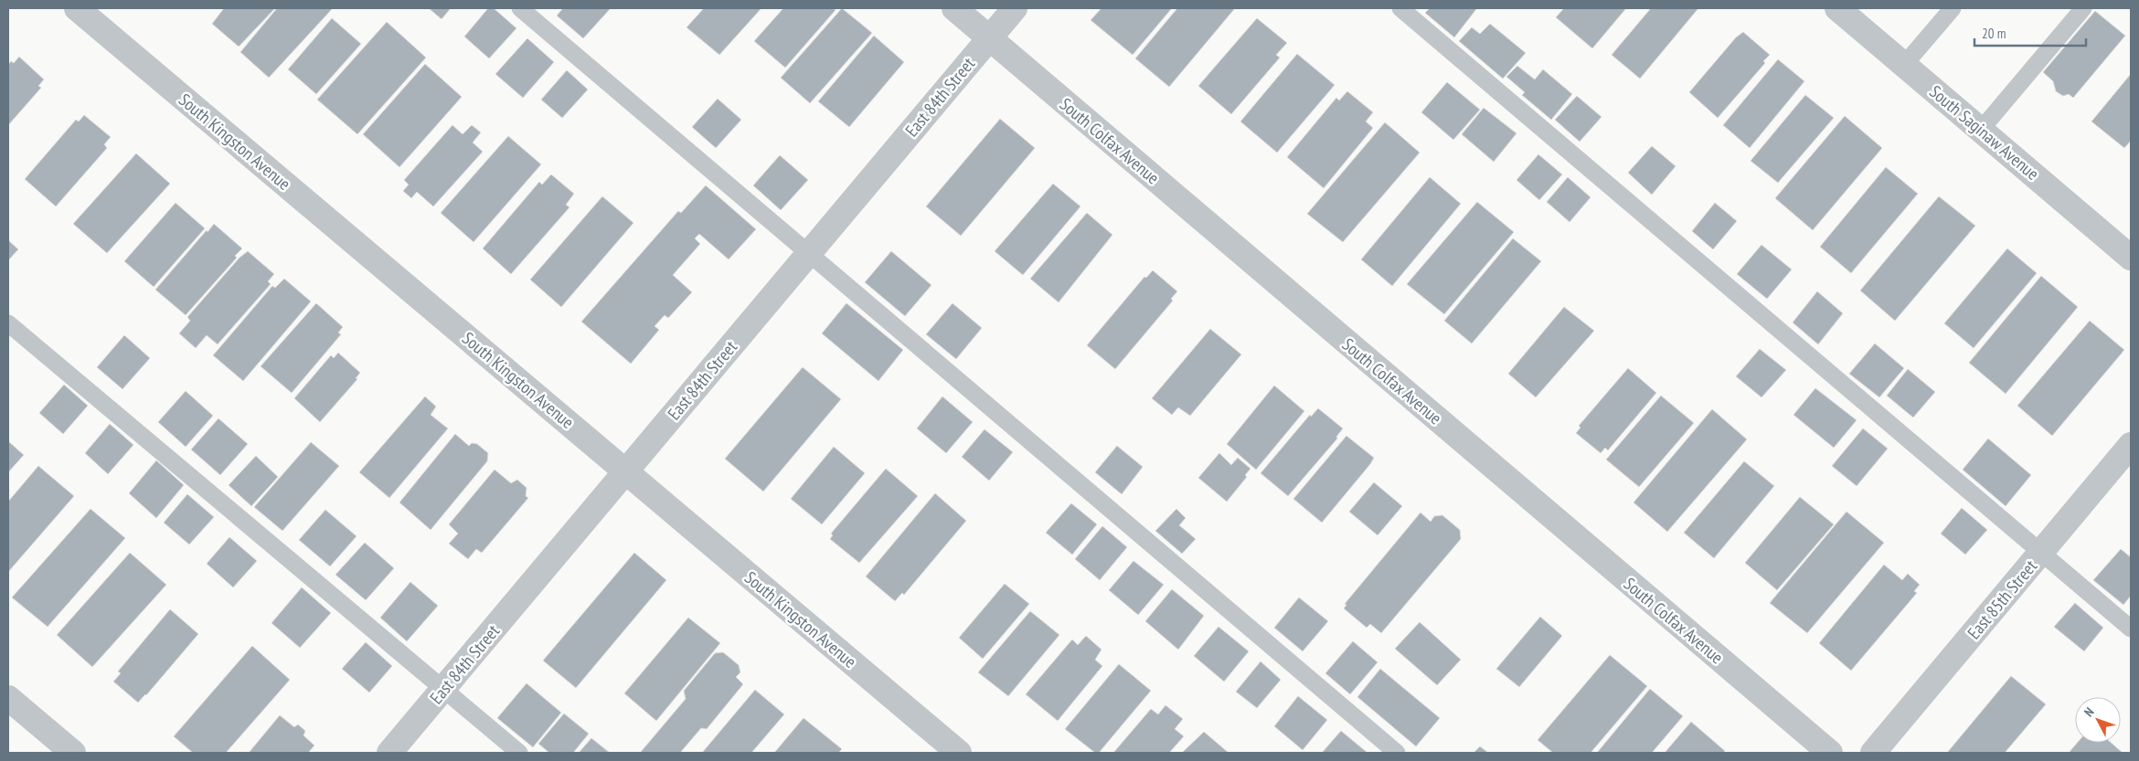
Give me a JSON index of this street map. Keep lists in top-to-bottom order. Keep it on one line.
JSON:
{"streets":{"street":["East 84th Street","South Saginaw Avenue","South Colfax Avenue","South Kingston Avenue","East 85th Street"]},"crossings":[["East 84th Street","South Colfax Avenue"],["East 84th Street","South Kingston Avenue"]],"scale_bar":"20 m","north":"top left"}
